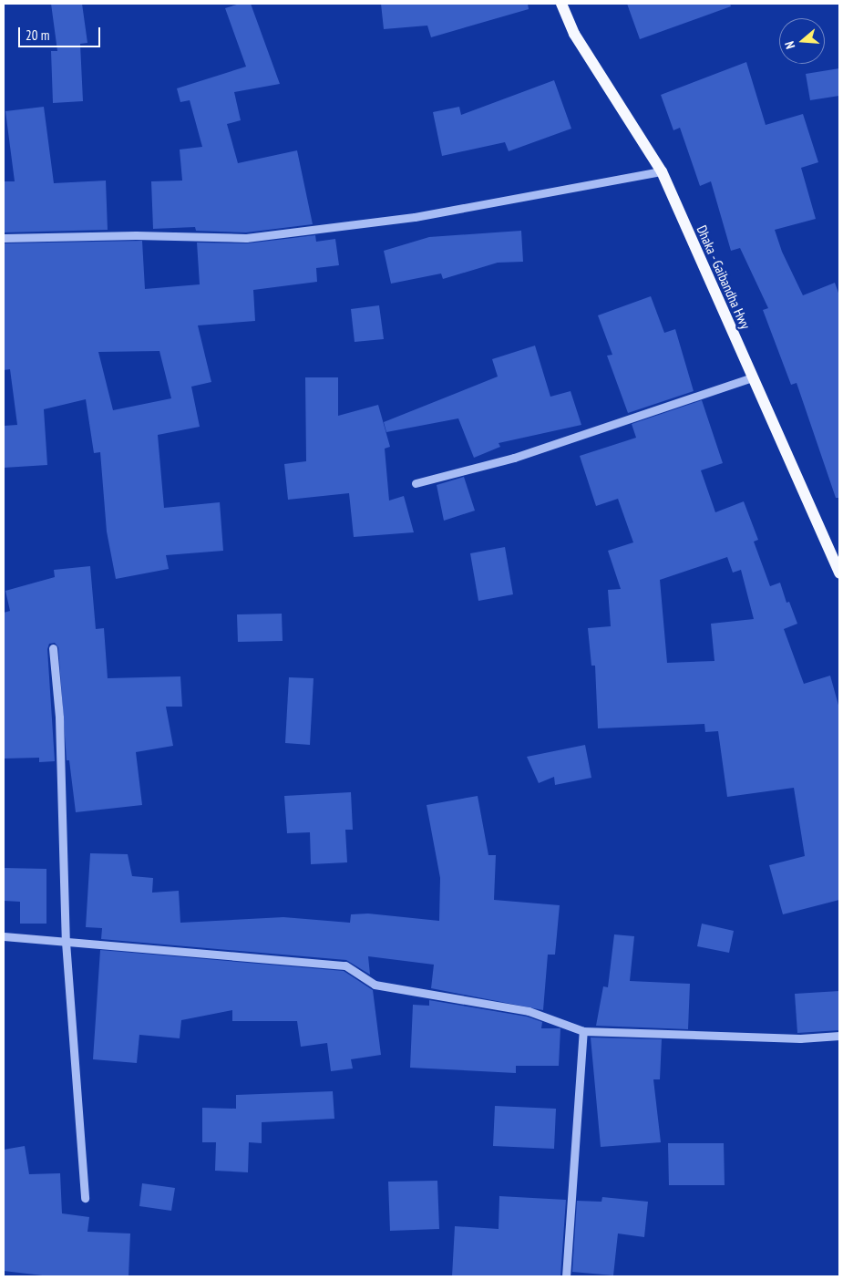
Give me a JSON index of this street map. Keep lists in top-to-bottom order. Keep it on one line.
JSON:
{"streets":{"main road":["Dhaka - Gaibandha Hwy"]},"scale_bar":"20 m","north":"left"}
